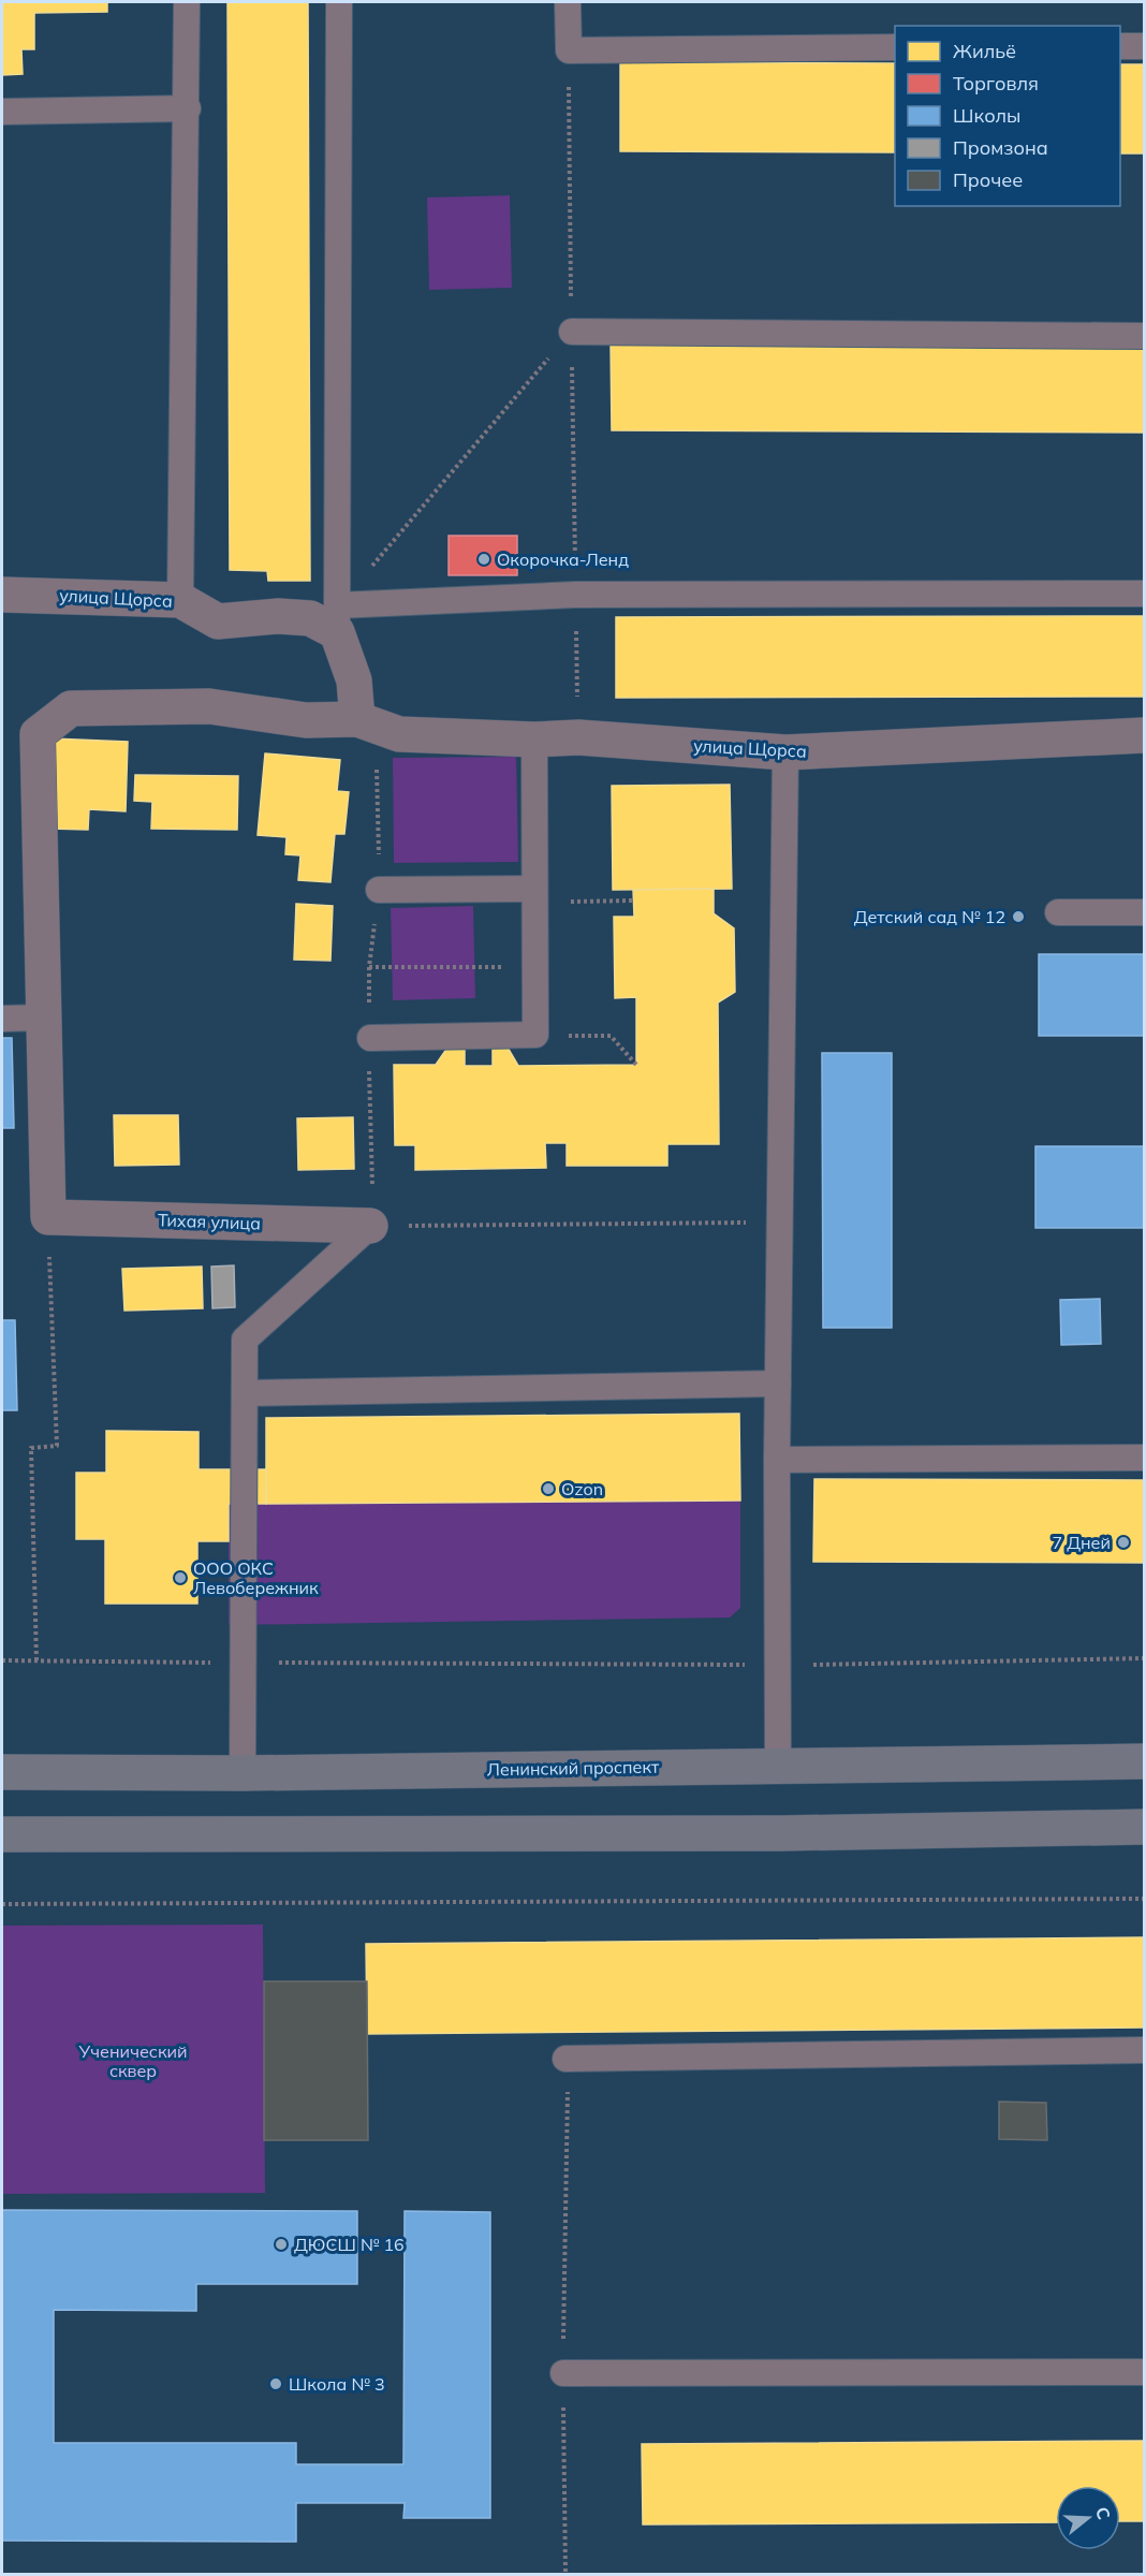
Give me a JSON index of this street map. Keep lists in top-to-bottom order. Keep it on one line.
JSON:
{"streets":{"main road":["Ленинский проспект"],"street":["улица Щорса","Тихая улица"]},"parks":["Ученический сквер"],"places":["Окорочка-Ленд","Детский сад № 12","Ozon","7 Дней","ООО ОКС Левобережник","ДЮСШ № 16","Школа № 3"],"legend":["Жильё","Торговля","Школы","Промзона","Прочее"],"north":"right"}
